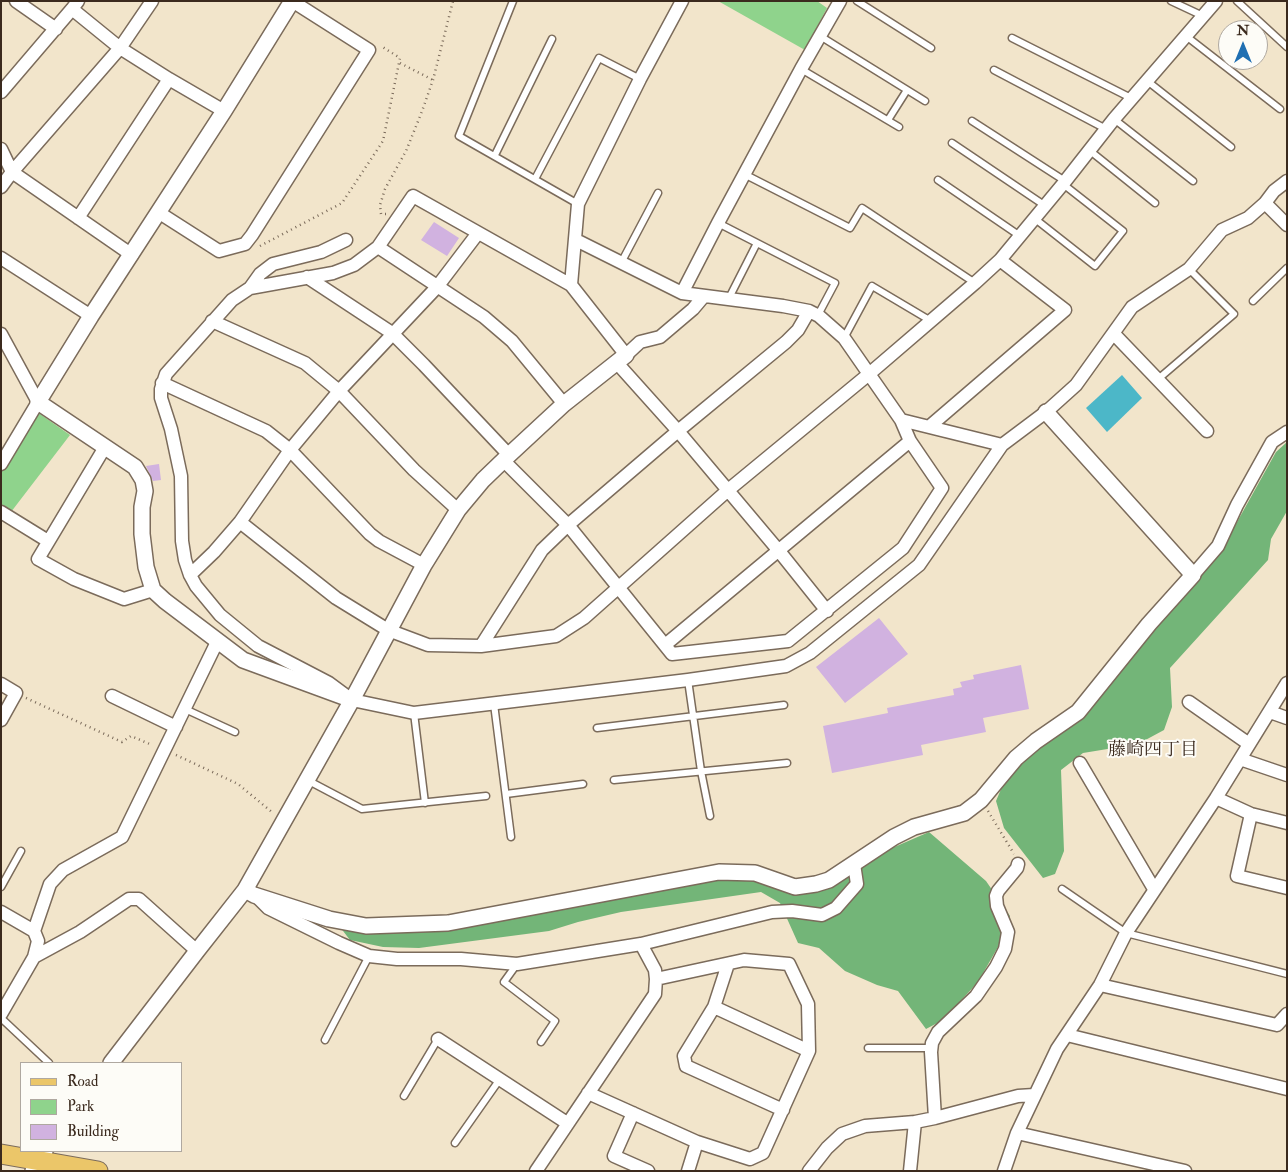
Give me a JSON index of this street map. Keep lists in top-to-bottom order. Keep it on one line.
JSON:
{"districts":["藤崎四丁目"],"legend":["Road","Park","Building"],"north":"top"}
